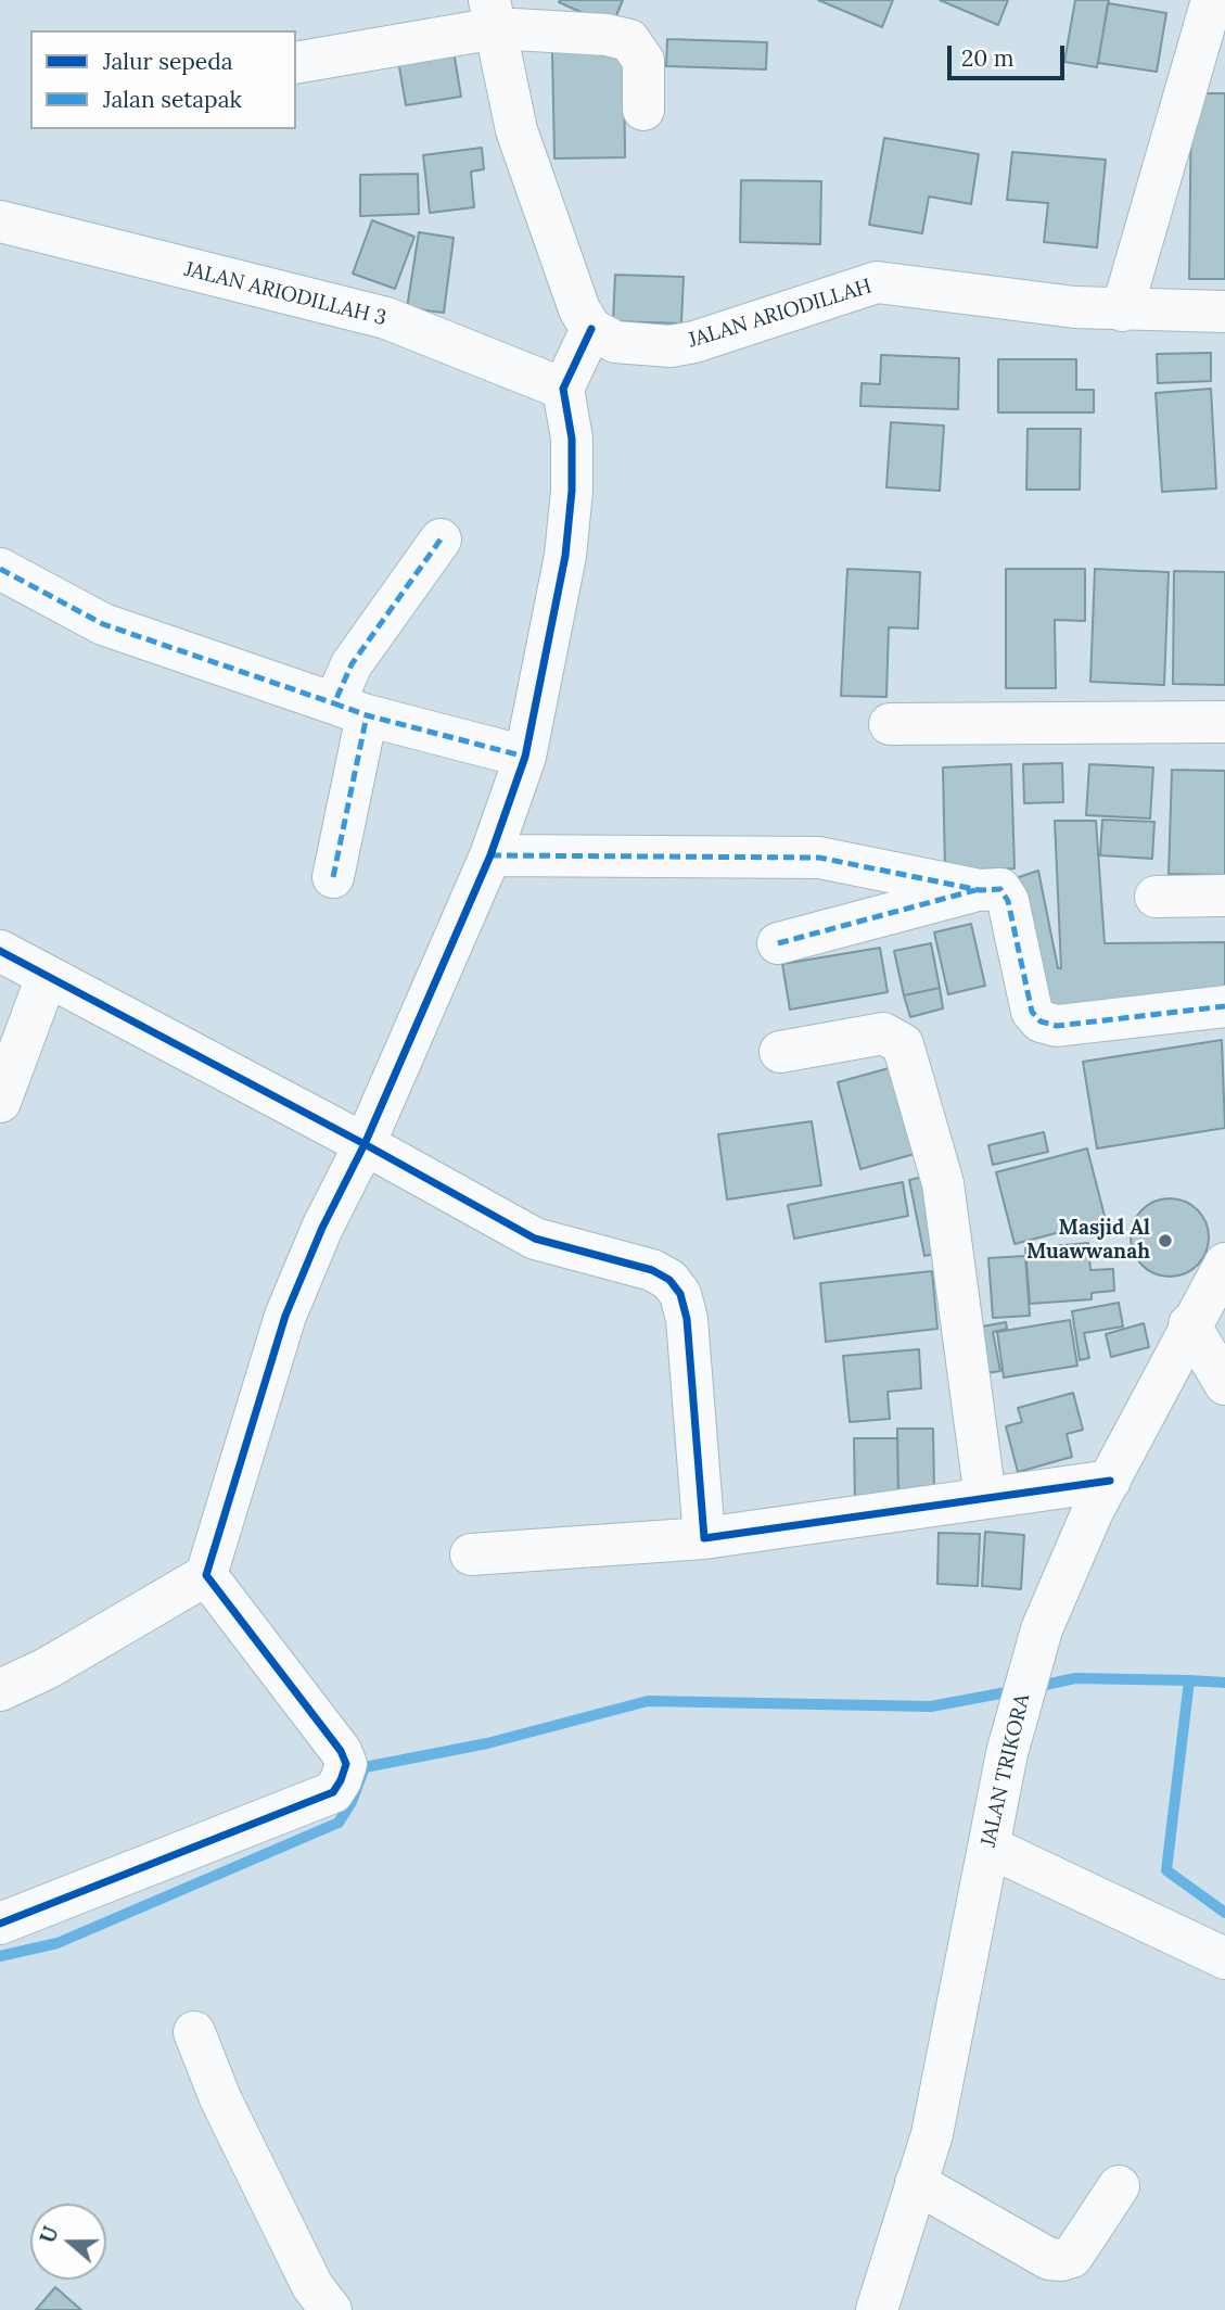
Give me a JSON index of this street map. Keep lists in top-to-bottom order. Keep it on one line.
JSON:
{"streets":{"street":["JALAN ARIODILLAH 3","JALAN ARIODILLAH","JALAN TRIKORA"]},"places":["Masjid Al Muawwanah"],"legend":["Jalur sepeda","Jalan setapak"],"scale_bar":"20 m","north":"left"}
